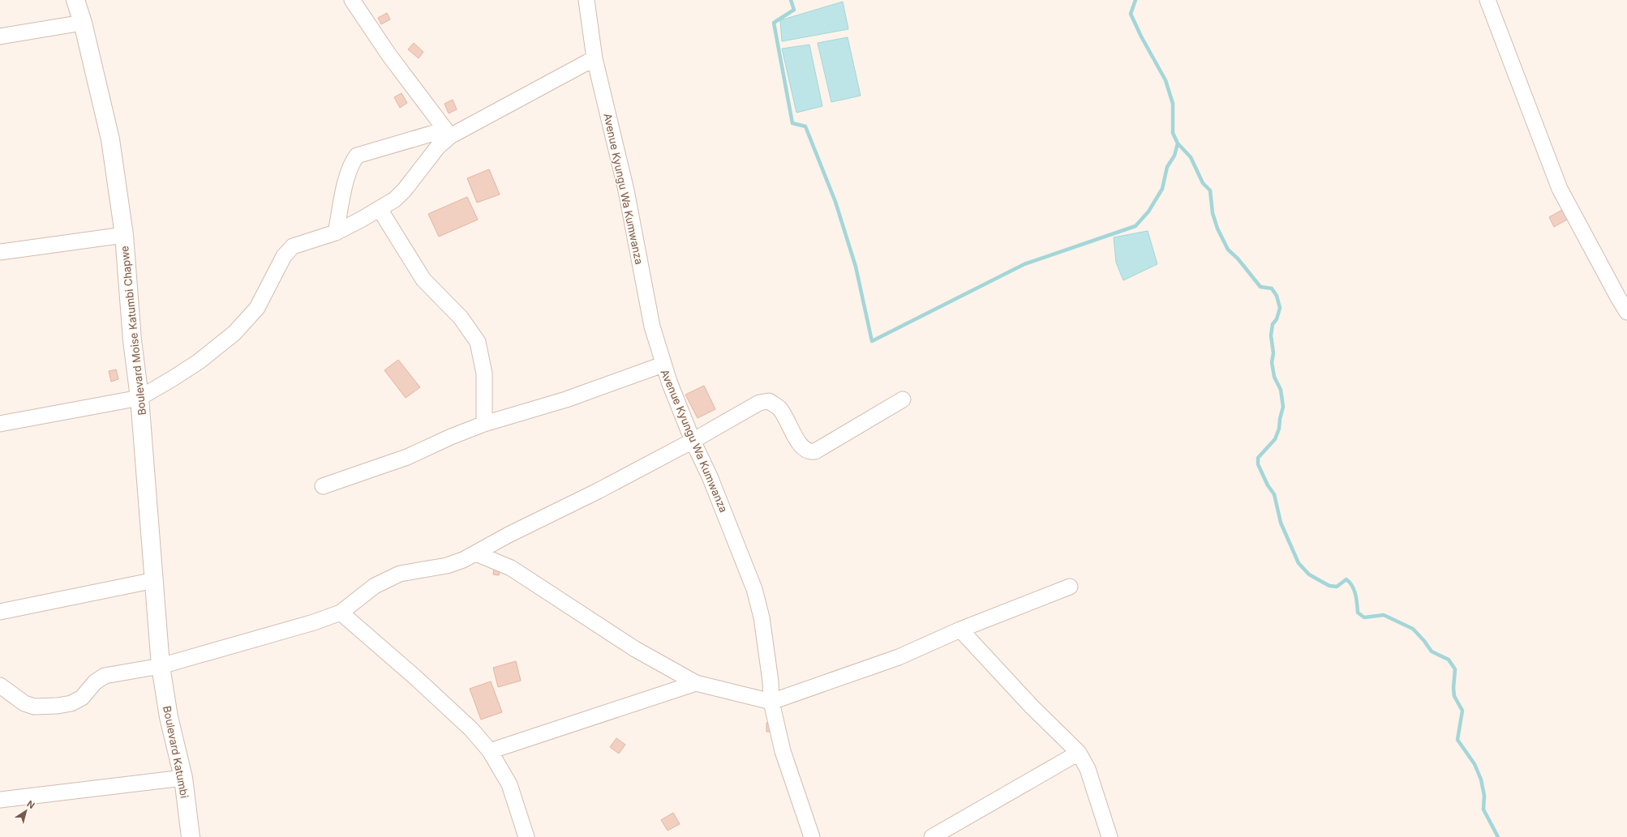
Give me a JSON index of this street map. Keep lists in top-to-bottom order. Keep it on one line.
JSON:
{"streets":{"street":["Avenue Kyungu Wa Kumwanza","Boulevard Moise Katumbi Chapwe","Boulevard Katumbi"]},"crossings":[["Boulevard Moise Katumbi Chapwe","Boulevard Katumbi"]],"north":"top right"}
